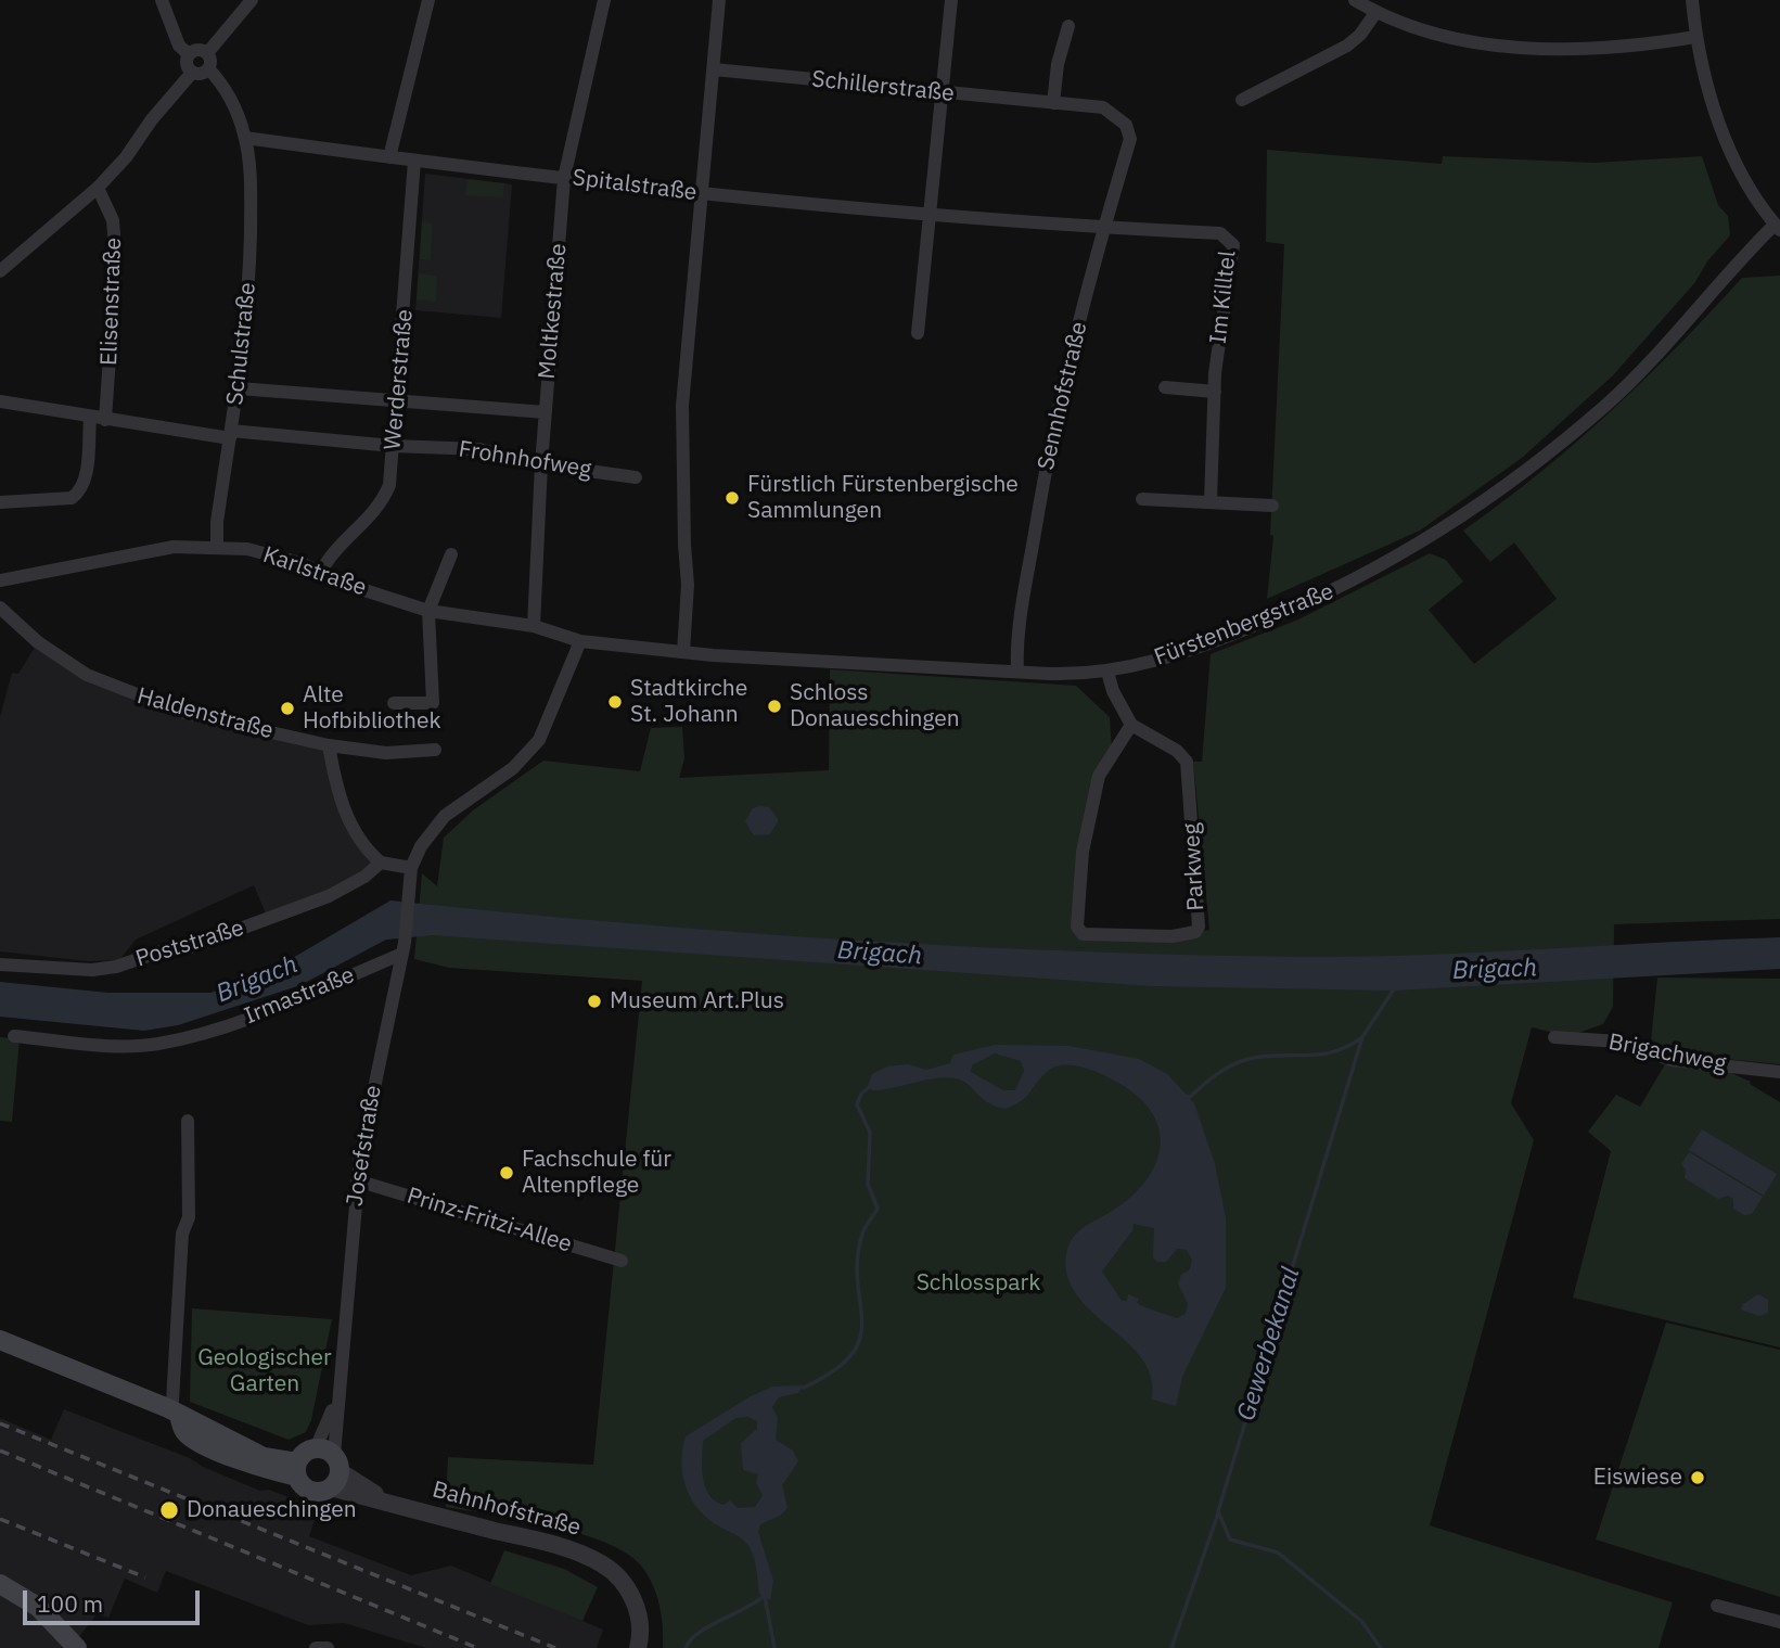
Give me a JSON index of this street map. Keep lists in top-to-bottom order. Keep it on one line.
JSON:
{"streets":{"street":["Schillerstraße","Spitalstraße","Im Killtel","Elisenstraße","Moltkestraße","Schulstraße","Werderstraße","Sennhofstraße","Frohnhofweg","Karlstraße","Fürstenbergstraße","Haldenstraße","Parkweg","Poststraße","Irmastraße","Brigachweg","Josefstraße","Prinz-Fritzi-Allee","Bahnhofstraße"]},"crossings":[["Schillerstraße","Sennhofstraße"],["Spitalstraße","Im Killtel"],["Spitalstraße","Moltkestraße"],["Spitalstraße","Schulstraße"],["Spitalstraße","Werderstraße"],["Spitalstraße","Sennhofstraße"],["Im Killtel","Sennhofstraße"],["Elisenstraße","Frohnhofweg"],["Moltkestraße","Frohnhofweg"],["Moltkestraße","Karlstraße"],["Schulstraße","Frohnhofweg"],["Schulstraße","Karlstraße"],["Werderstraße","Frohnhofweg"],["Werderstraße","Karlstraße"],["Sennhofstraße","Fürstenbergstraße"],["Karlstraße","Fürstenbergstraße"],["Irmastraße","Josefstraße"],["Josefstraße","Prinz-Fritzi-Allee"],["Josefstraße","Bahnhofstraße"]],"water":["Brigach","Gewerbekanal"],"parks":["Schlosspark","Geologischer Garten"],"places":["Fürstlich Fürstenbergische Sammlungen","Stadtkirche St. Johann","Schloss Donaueschingen","Alte Hofbibliothek","Museum Art.Plus","Fachschule für Altenpflege","Eiswiese","Donaueschingen"],"scale_bar":"100 m"}
